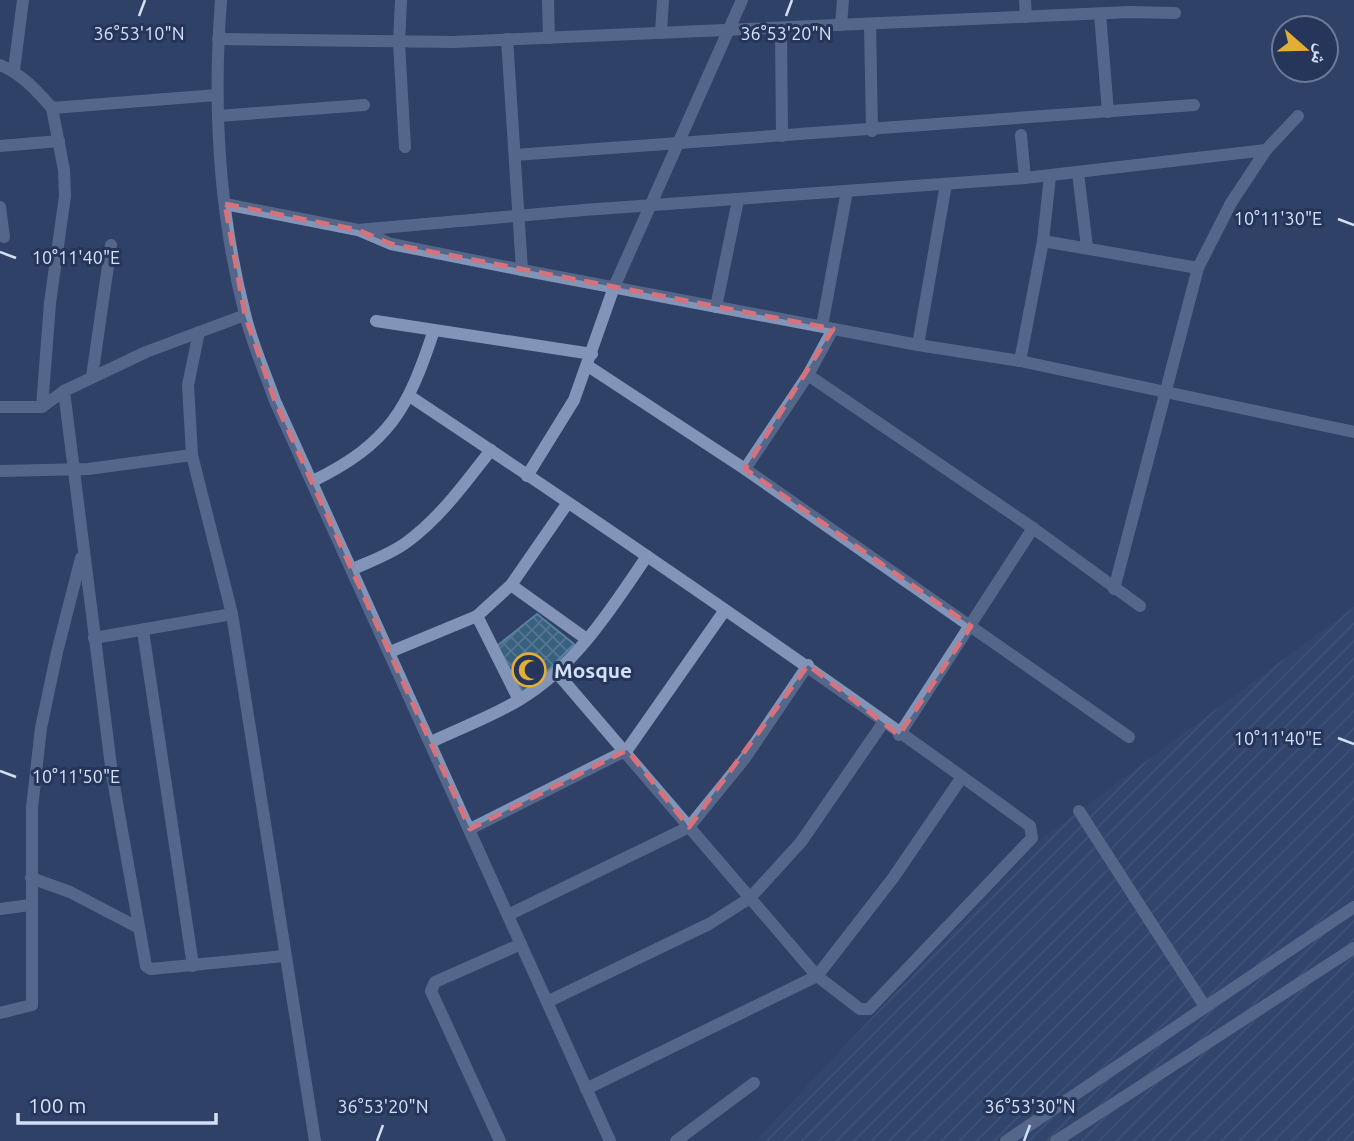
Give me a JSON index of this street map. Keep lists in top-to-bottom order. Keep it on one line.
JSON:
{"places":{"mosque":["Mosque"]},"scale_bar":"100 m","north":"right","coordinates":["36°53'20\"N","36°53'10\"N","10°11'30\"E","10°11'40\"E","10°11'50\"E","36°53'30\"N"]}
